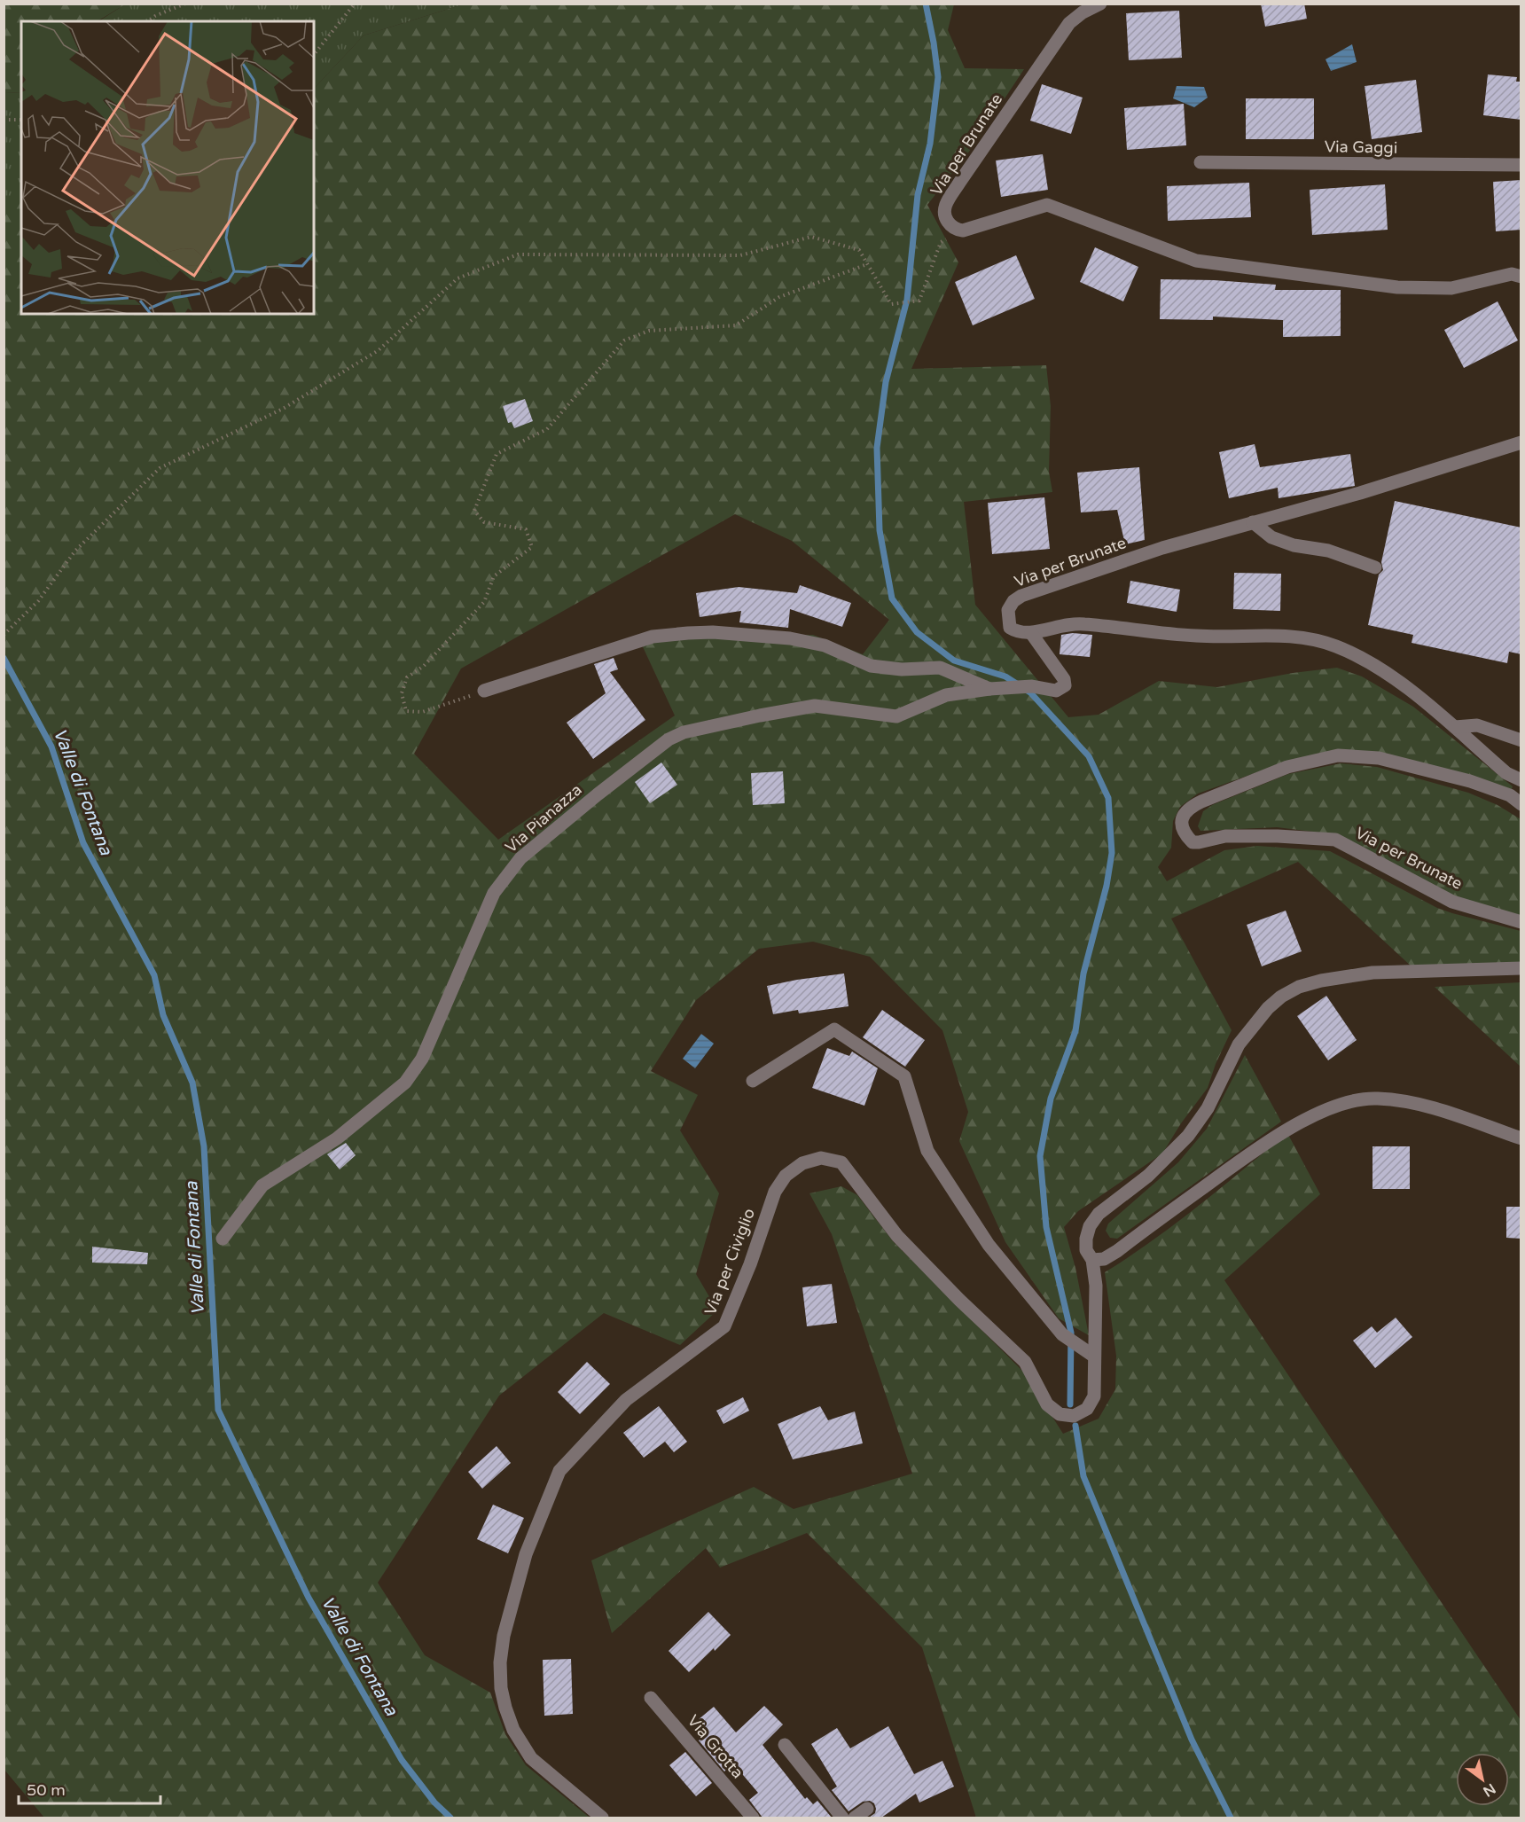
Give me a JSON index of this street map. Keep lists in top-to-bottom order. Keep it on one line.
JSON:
{"streets":{"street":["Via per Brunate","Via Gaggi","Via Pianazza","Via per Civiglio","Via Grotta"]},"crossings":[["Via per Brunate","Via Pianazza"]],"water":["Valle di Fontana"],"scale_bar":"50 m","north":"bottom right"}
